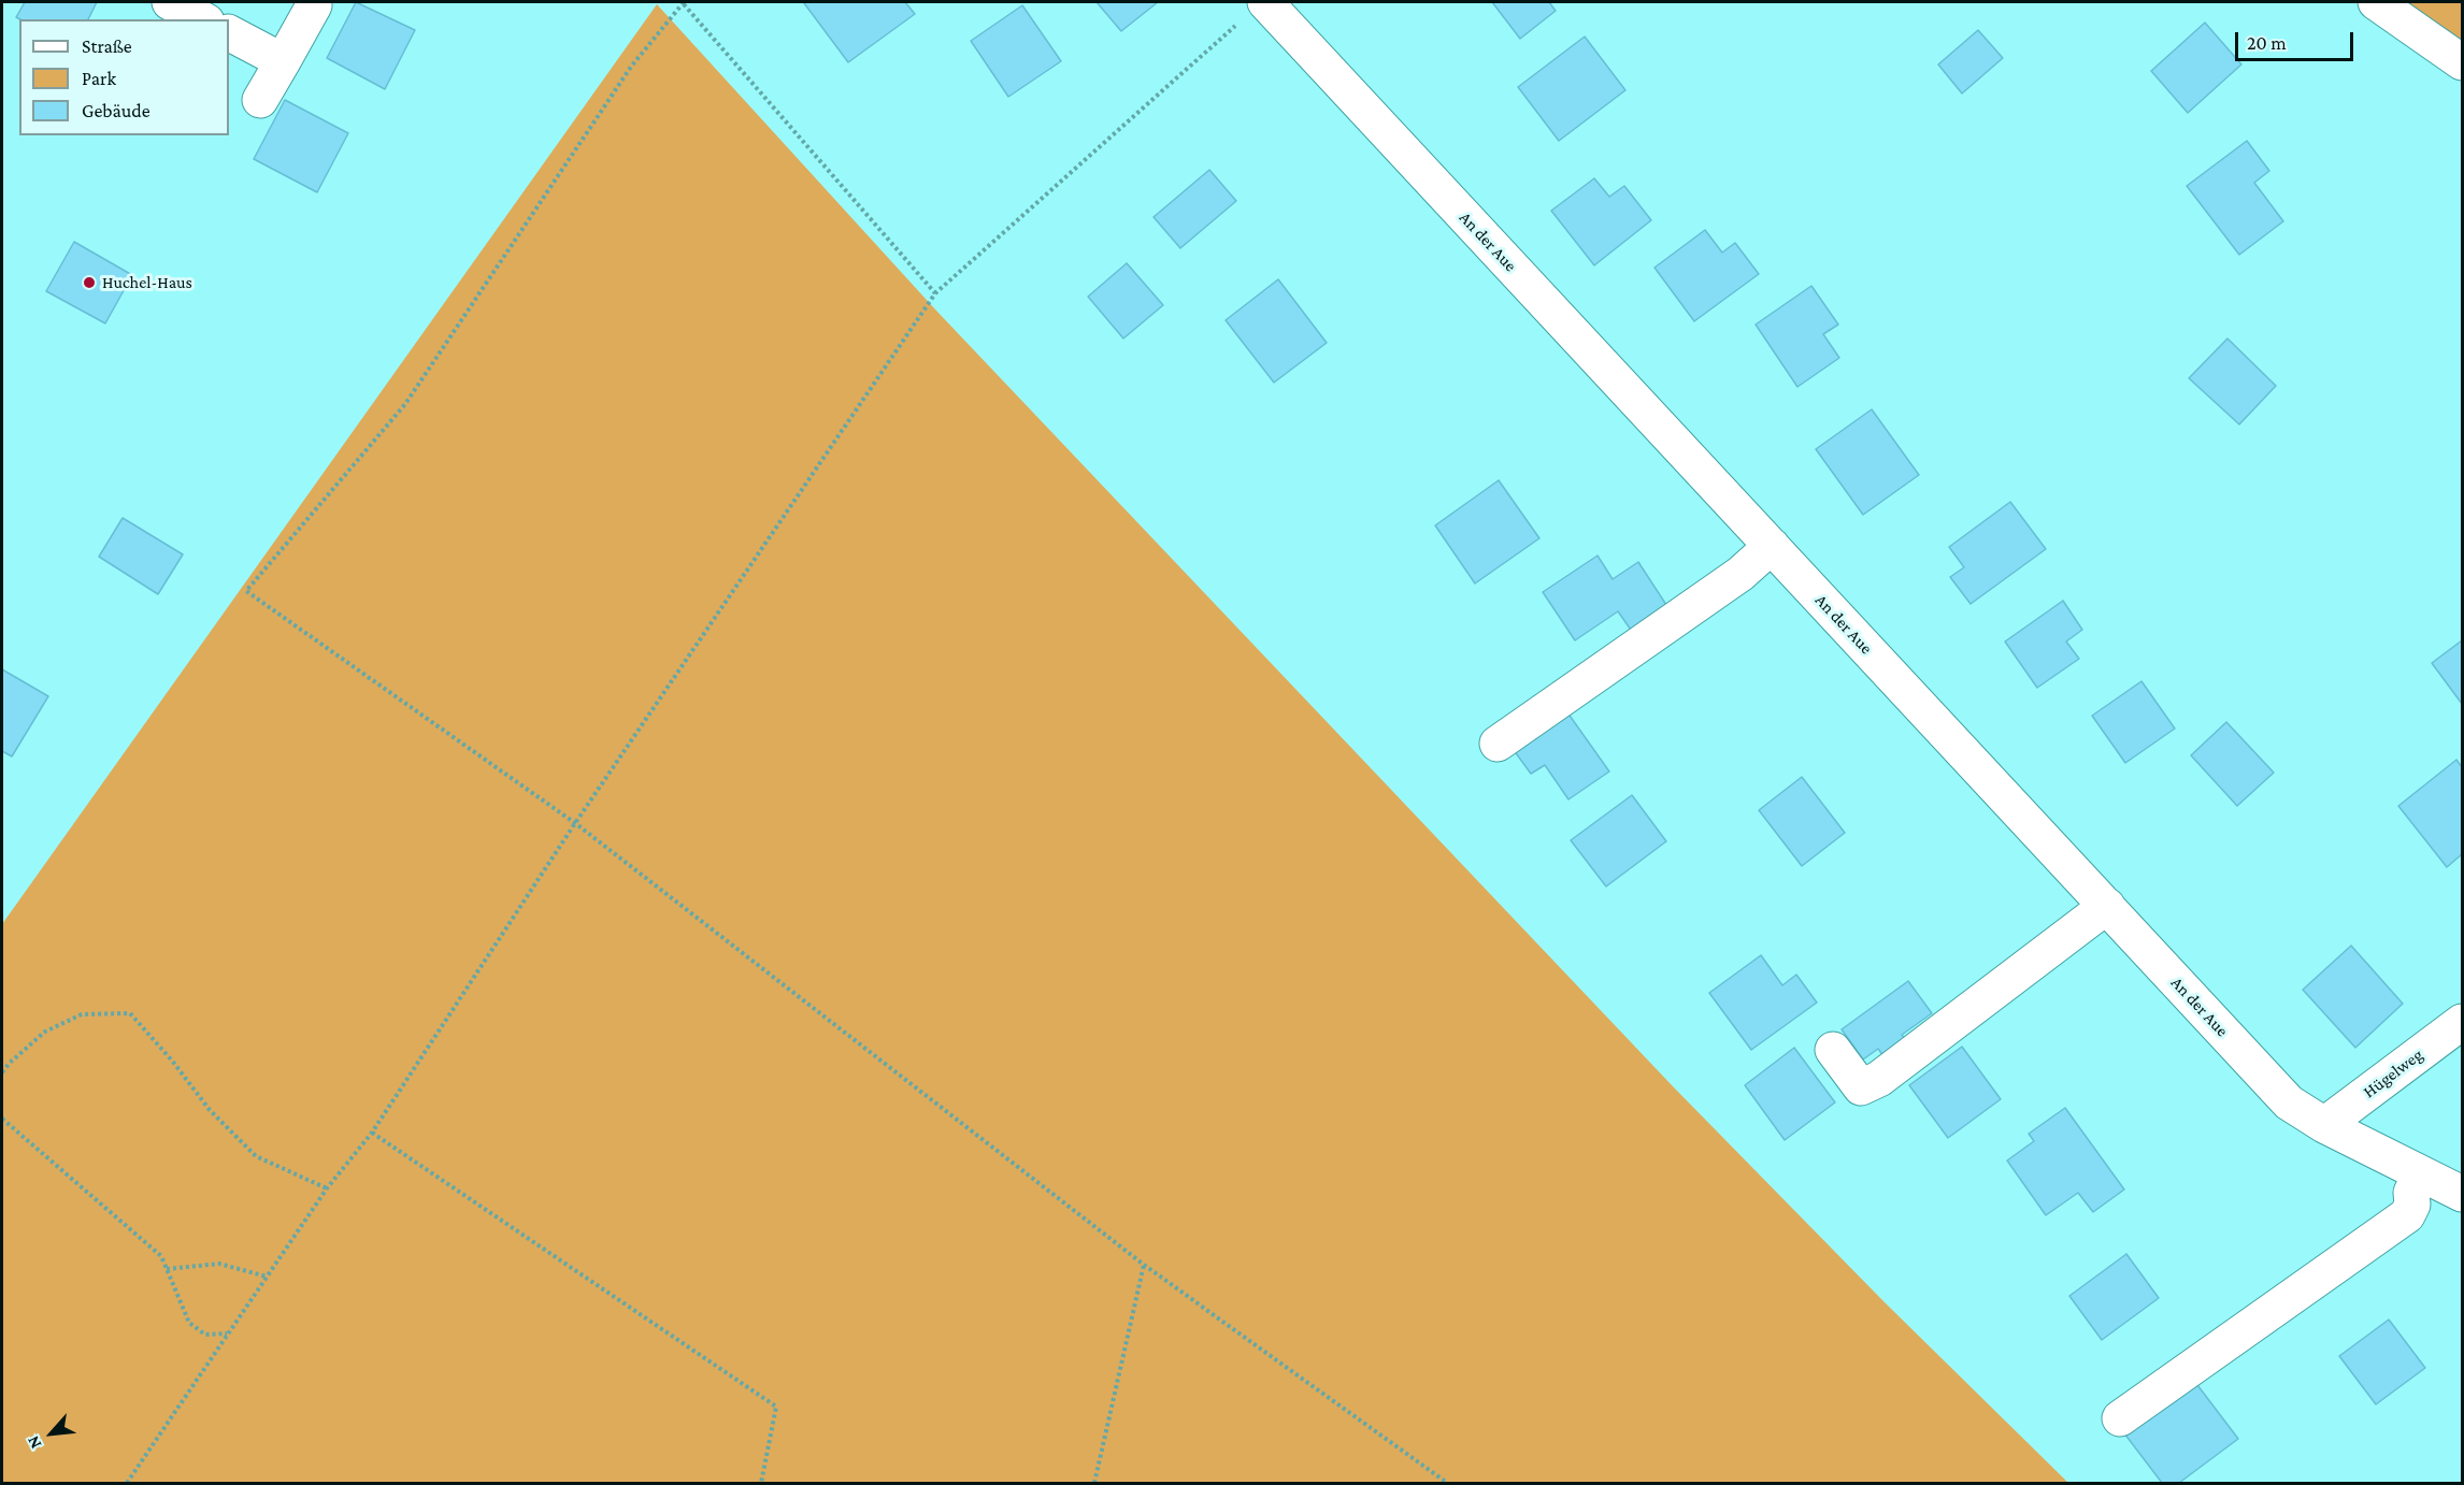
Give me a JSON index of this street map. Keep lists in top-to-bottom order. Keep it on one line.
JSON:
{"streets":{"street":["An der Aue","Hügelweg"]},"crossings":[["An der Aue","Hügelweg"]],"places":["Huchel-Haus"],"legend":["Straße","Park","Gebäude"],"scale_bar":"20 m","north":"bottom left"}
